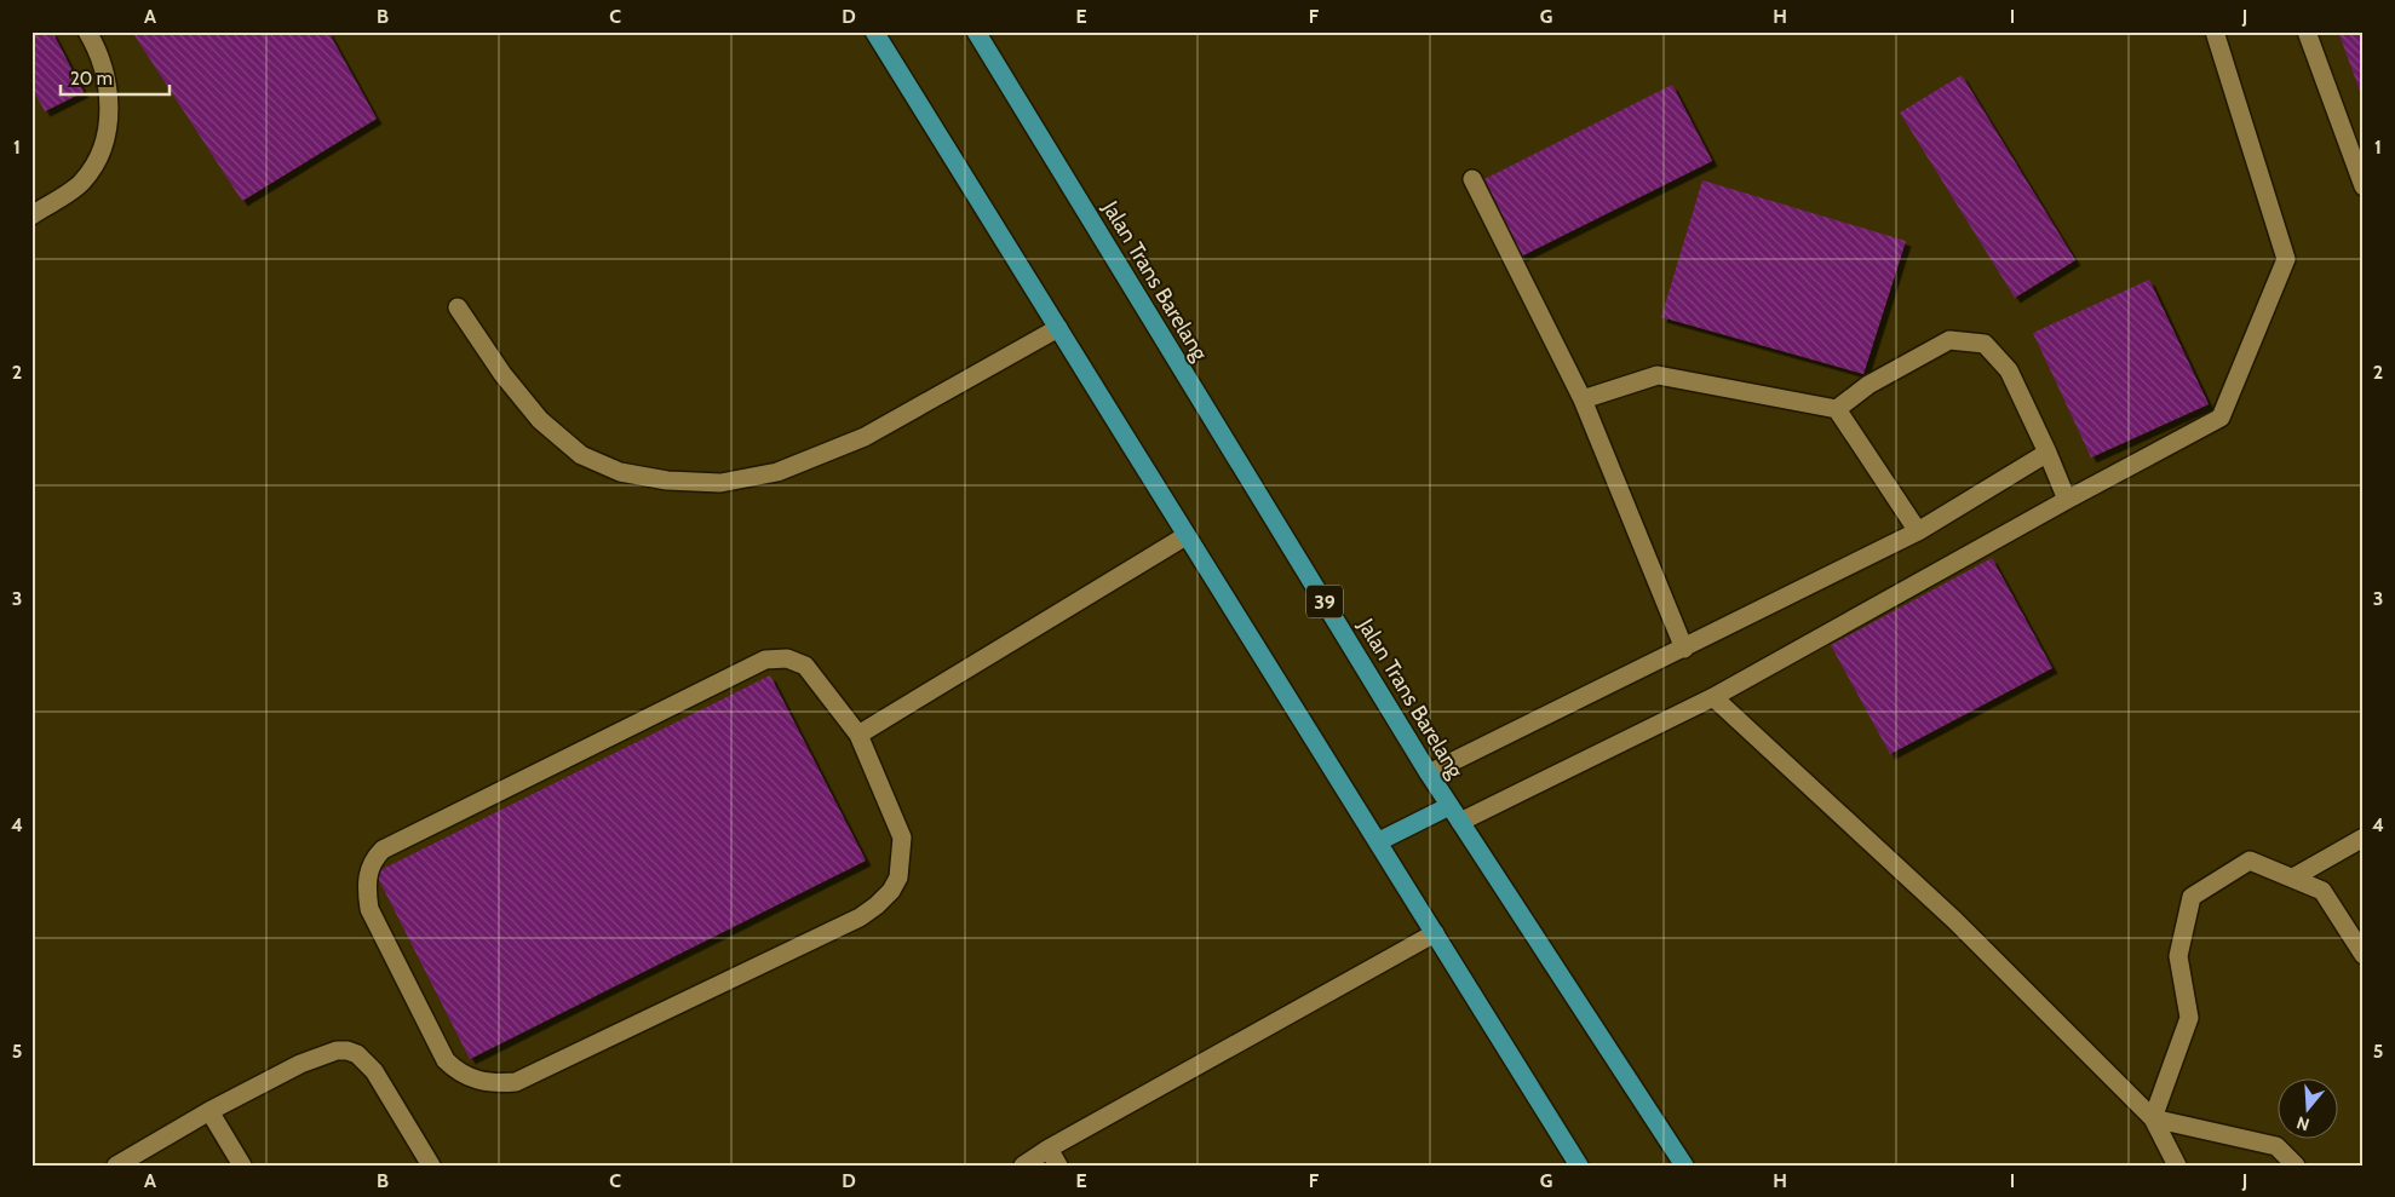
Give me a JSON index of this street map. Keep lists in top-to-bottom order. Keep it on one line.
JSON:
{"streets":{"highway":["Jalan Trans Barelang","39"]},"scale_bar":"20 m","north":"bottom","grid":{"columns":["A","B","C","D","E","F","G","H","I","J"],"rows":["1","2","3","4","5"]}}
